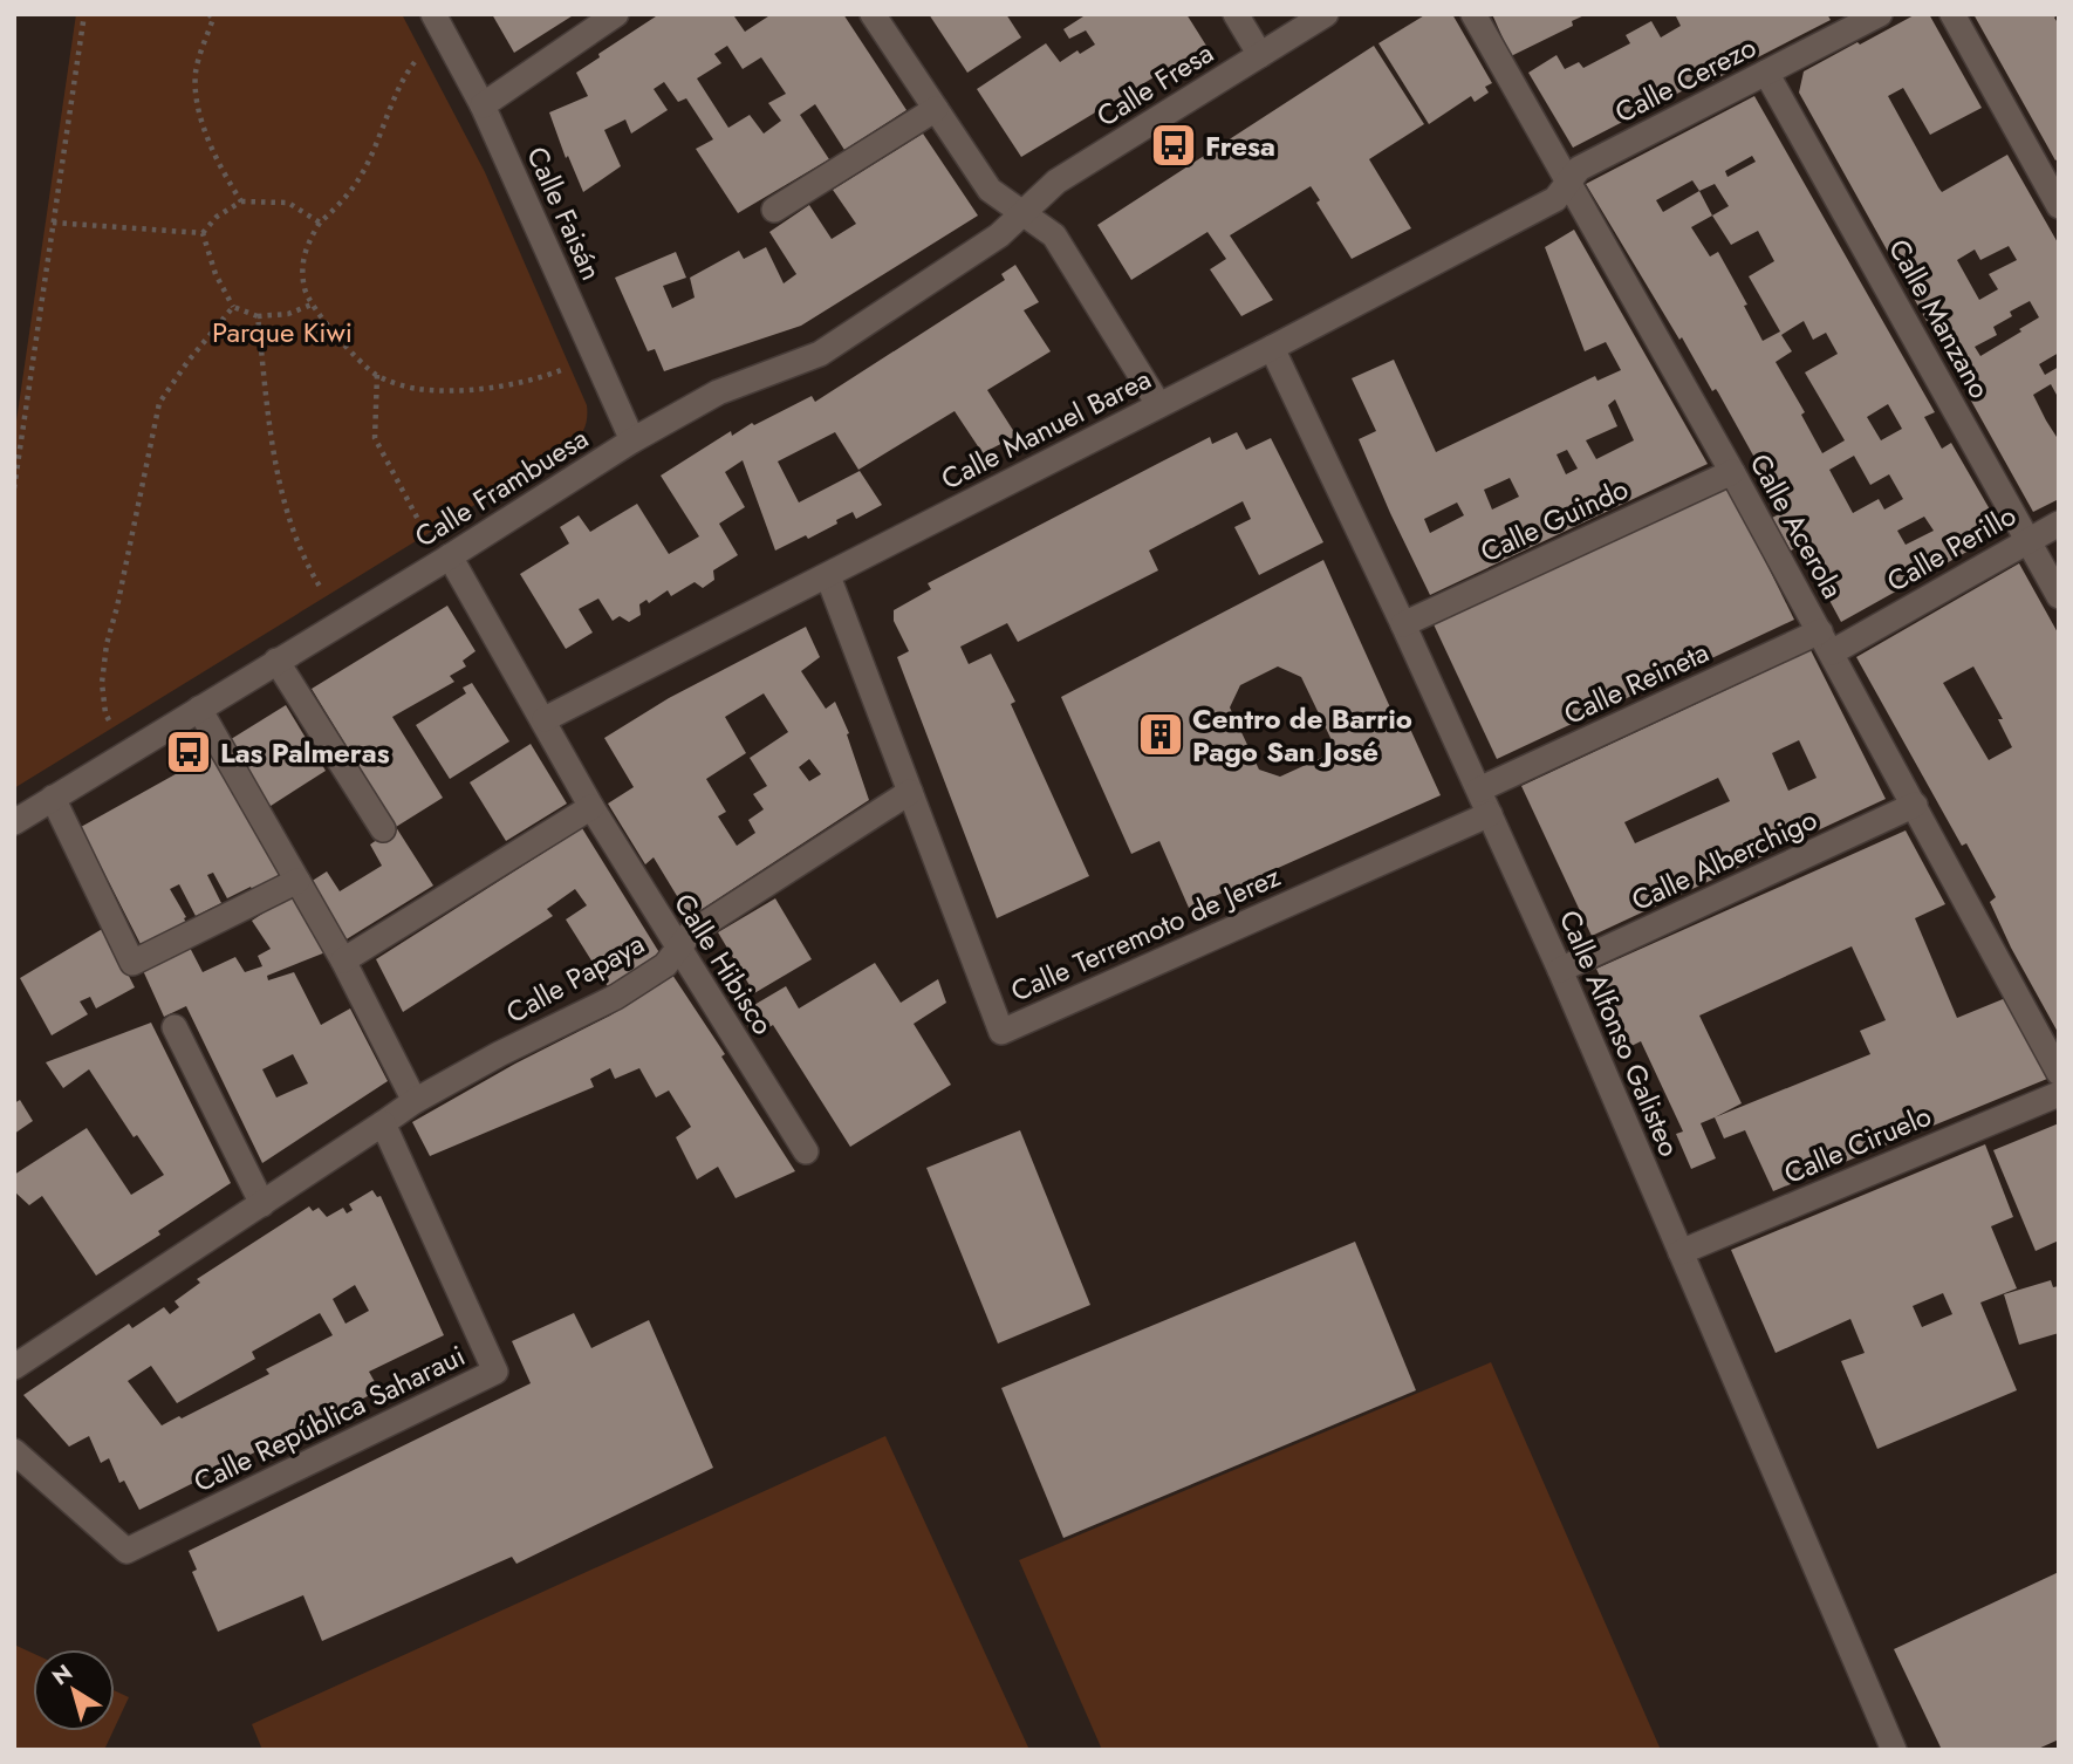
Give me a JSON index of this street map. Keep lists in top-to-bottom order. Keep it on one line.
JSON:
{"streets":{"street":["Calle Cerezo","Calle Fresa","Calle Faisán","Calle Manzano","Calle Manuel Barea","Calle Frambuesa","Calle Guindo","Calle Acerola","Calle Perillo","Calle Reineta","Calle Alberchigo","Calle Terremoto de Jerez","Calle Hibisco","Calle Papaya","Calle Alfonso Galisteo","Calle Ciruelo","Calle República Saharaui"]},"crossings":[["Calle Cerezo","Calle Manzano"],["Calle Cerezo","Calle Manuel Barea"],["Calle Cerezo","Calle Acerola"],["Calle Fresa","Calle Frambuesa"],["Calle Faisán","Calle Frambuesa"],["Calle Manzano","Calle Perillo"],["Calle Manuel Barea","Calle Acerola"],["Calle Manuel Barea","Calle Terremoto de Jerez"],["Calle Manuel Barea","Calle Hibisco"],["Calle Manuel Barea","Calle Alfonso Galisteo"],["Calle Frambuesa","Calle Hibisco"],["Calle Guindo","Calle Acerola"],["Calle Guindo","Calle Alfonso Galisteo"],["Calle Acerola","Calle Perillo"],["Calle Acerola","Calle Reineta"],["Calle Acerola","Calle Alberchigo"],["Calle Perillo","Calle Reineta"],["Calle Reineta","Calle Alfonso Galisteo"],["Calle Alberchigo","Calle Alfonso Galisteo"],["Calle Terremoto de Jerez","Calle Papaya"],["Calle Terremoto de Jerez","Calle Alfonso Galisteo"],["Calle Hibisco","Calle Papaya"],["Calle Papaya","Calle República Saharaui"],["Calle Alfonso Galisteo","Calle Ciruelo"]],"parks":["Parque Kiwi"],"places":{"bus stop":["Fresa","Las Palmeras"],"building":["Centro de Barrio Pago San José"]},"north":"top left"}
